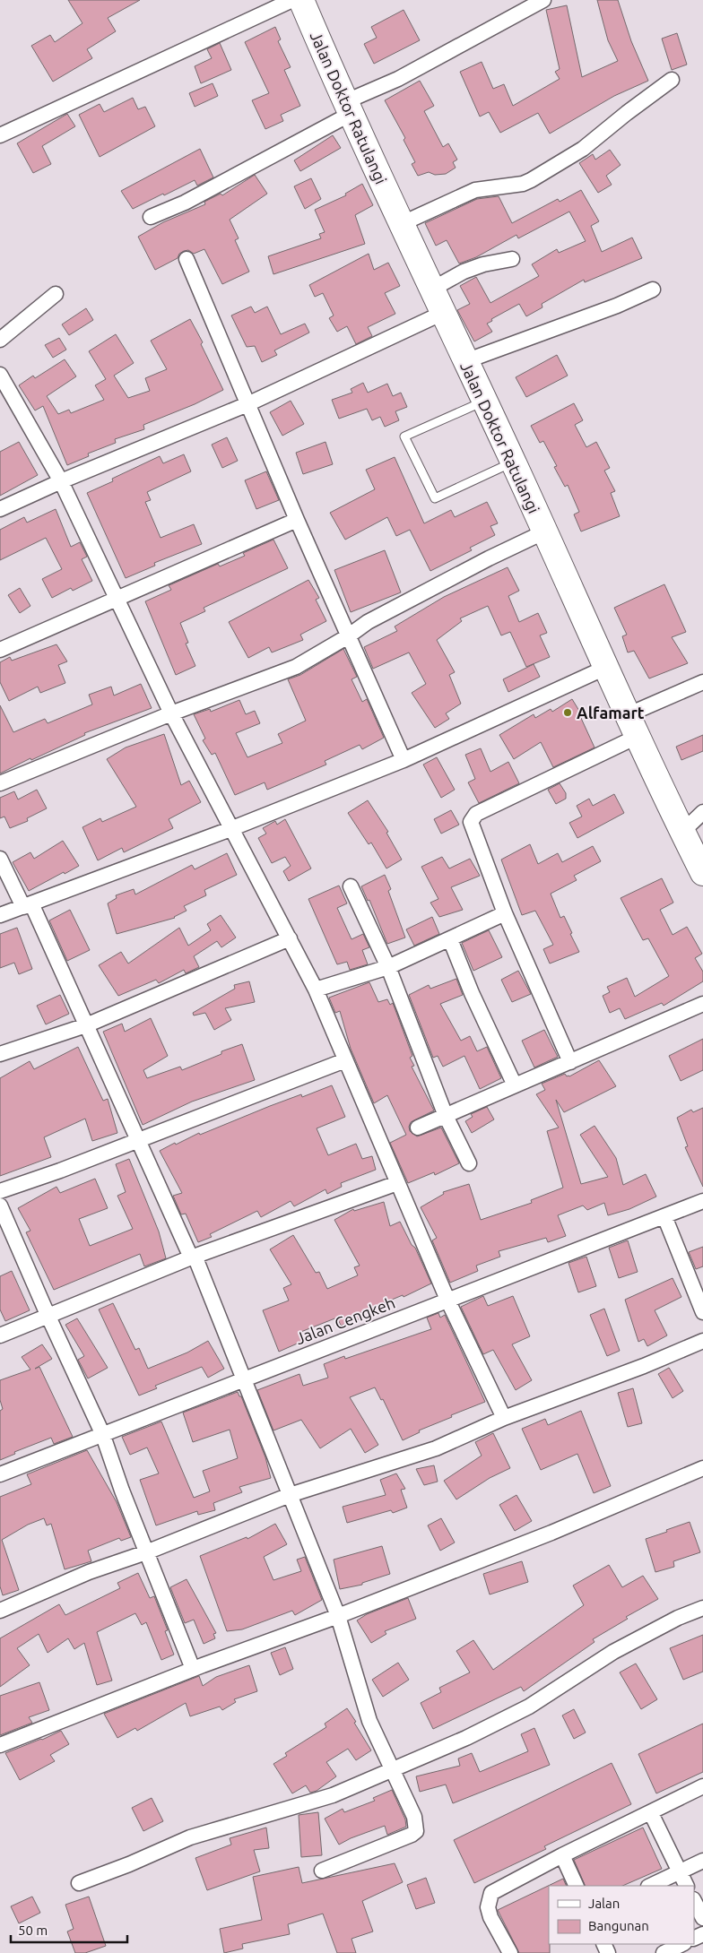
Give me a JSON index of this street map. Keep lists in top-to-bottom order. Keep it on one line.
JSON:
{"streets":{"highway":["Jalan Doktor Ratulangi"],"street":["Jalan Cengkeh"]},"places":["Alfamart"],"legend":["Jalan","Bangunan"],"scale_bar":"50 m"}
